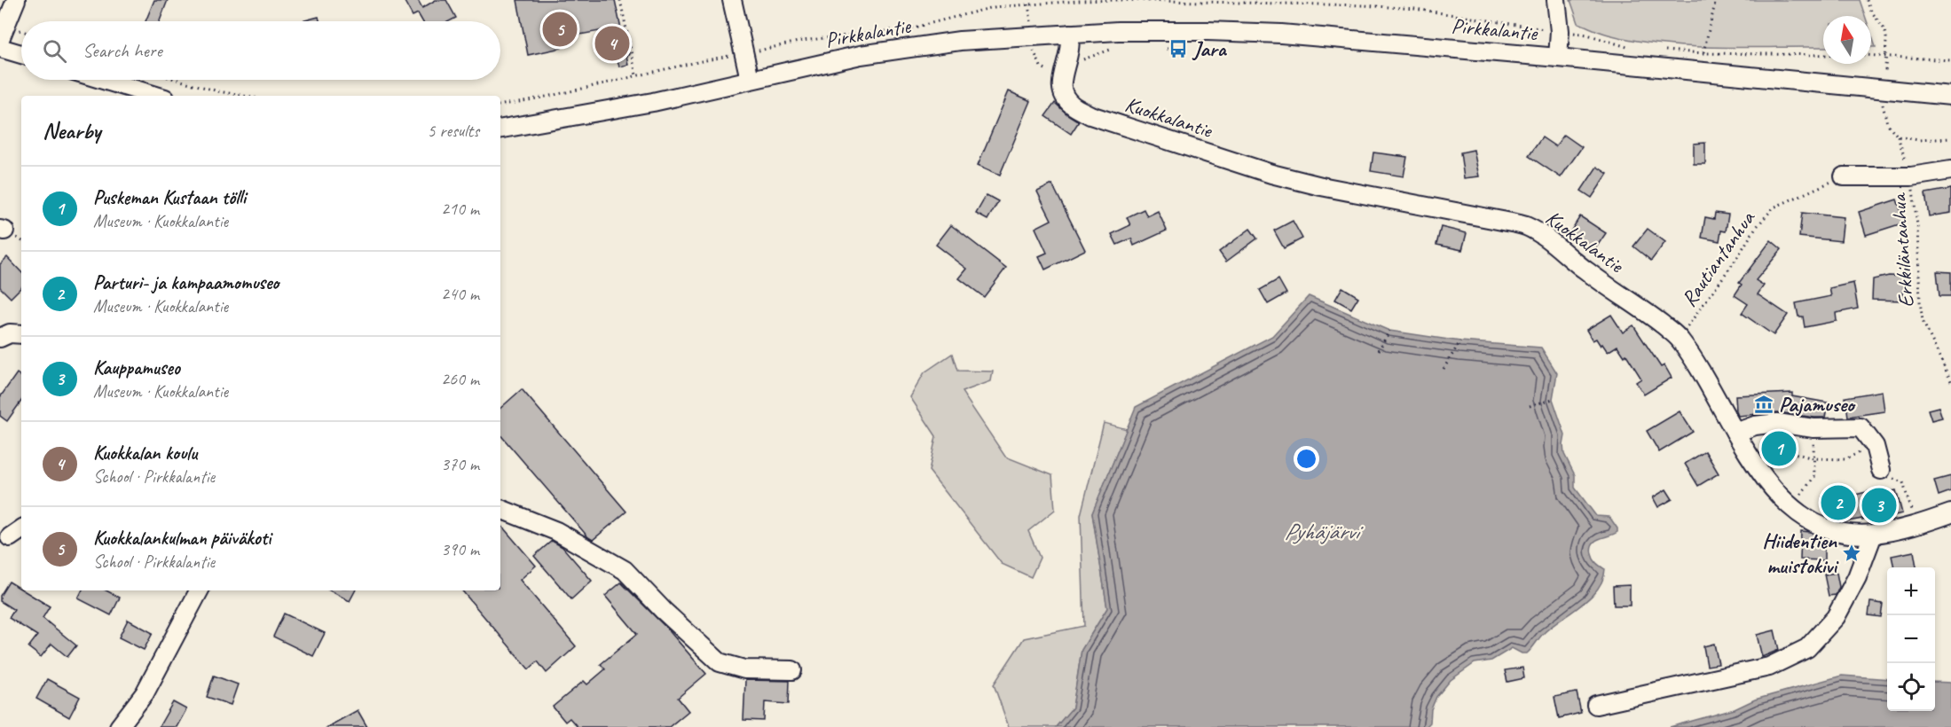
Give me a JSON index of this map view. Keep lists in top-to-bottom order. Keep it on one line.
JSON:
{"streets":{"street":["Pirkkalantie","Kuokkalantie"],"path":["Erkkiläntanhua","Rautiantanhua"]},"crossings":[["Pirkkalantie","Kuokkalantie"],["Kuokkalantie","Rautiantanhua"]],"water":["Pyhäjärvi"],"places":{"bus stop":["Jara"],"museum":["Pajamuseo"],"place":["Hiidentien muistokivi"]},"north":"top","page":{"pins":["5","4","1","2","3"],"search":"Search here","heading":["Nearby","5 results"],"list":[{"mark":"1","name":"Puskeman Kustaan tölli","note":"Museum · Kuokkalantie","value":"210 m"},{"mark":"2","name":"Parturi- ja kampaamomuseo","note":"Museum · Kuokkalantie","value":"240 m"},{"mark":"3","name":"Kauppamuseo","note":"Museum · Kuokkalantie","value":"260 m"},{"mark":"4","name":"Kuokkalan koulu","note":"School · Pirkkalantie","value":"370 m"},{"mark":"5","name":"Kuokkalankulman päiväkoti","note":"School · Pirkkalantie","value":"390 m"}],"map_buttons":["+","−"]}}
